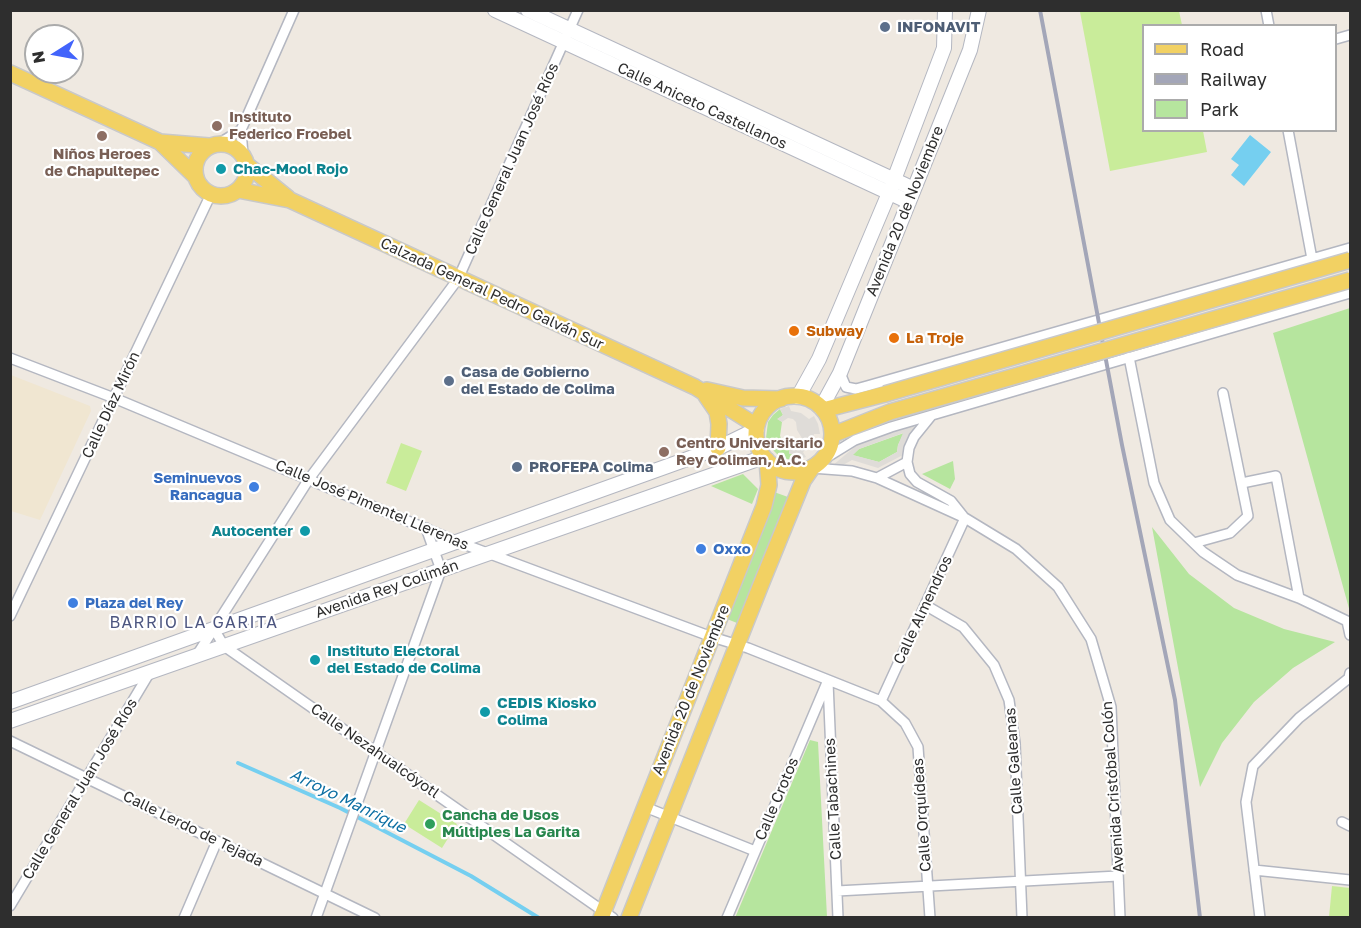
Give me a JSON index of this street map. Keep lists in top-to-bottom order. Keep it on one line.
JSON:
{"streets":{"main road":["Calle Aniceto Castellanos","Avenida 20 de Noviembre","Calzada General Pedro Galván Sur","Avenida Rey Colimán"],"street":["Calle General Juan José Ríos","Calle Díaz Mirón","Calle José Pimentel Llerenas","Calle Almendros","Calle Nezahualcóyotl","Calle Galeanas","Avenida Cristóbal Colón","Calle Crotos","Calle Tabachines","Calle Orquídeas","Calle Lerdo de Tejada"]},"crossings":[["Calle Aniceto Castellanos","Calle General Juan José Ríos"],["Calle Aniceto Castellanos","Avenida 20 de Noviembre"],["Calle General Juan José Ríos","Calzada General Pedro Galván Sur"],["Calle General Juan José Ríos","Calle José Pimentel Llerenas"],["Calle General Juan José Ríos","Avenida Rey Colimán"],["Calle General Juan José Ríos","Calle Lerdo de Tejada"],["Avenida 20 de Noviembre","Calzada General Pedro Galván Sur"],["Avenida 20 de Noviembre","Calle José Pimentel Llerenas"],["Avenida 20 de Noviembre","Avenida Rey Colimán"],["Avenida 20 de Noviembre","Calle Nezahualcóyotl"],["Avenida 20 de Noviembre","Avenida Cristóbal Colón"],["Avenida 20 de Noviembre","Calle Orquídeas"],["Calzada General Pedro Galván Sur","Calle Díaz Mirón"],["Calzada General Pedro Galván Sur","Avenida Rey Colimán"],["Calzada General Pedro Galván Sur","Avenida Cristóbal Colón"],["Calle Díaz Mirón","Calle José Pimentel Llerenas"],["Calle José Pimentel Llerenas","Avenida Rey Colimán"],["Calle José Pimentel Llerenas","Calle Orquídeas"],["Avenida Rey Colimán","Calle Nezahualcóyotl"],["Avenida Rey Colimán","Avenida Cristóbal Colón"],["Calle Almendros","Calle Galeanas"],["Calle Almendros","Avenida Cristóbal Colón"],["Calle Almendros","Calle Orquídeas"],["Calle Crotos","Calle Tabachines"],["Calle Crotos","Calle Orquídeas"],["Calle Tabachines","Calle Orquídeas"]],"districts":["BARRIO LA GARITA"],"water":["Arroyo Manrique"],"places":["INFONAVIT","Instituto Federico Froebel","Niños Heroes de Chapultepec","Chac-Mool Rojo","Subway","La Troje","Casa de Gobierno del Estado de Colima","Centro Universitario Rey Coliman, A.C.","PROFEPA Colima","Seminuevos Rancagua","Autocenter","Oxxo","Plaza del Rey","Instituto Electoral del Estado de Colima","CEDIS Kiosko Colima","Cancha de Usos Múltiples La Garita"],"legend":["Road","Railway","Park"],"north":"left"}
